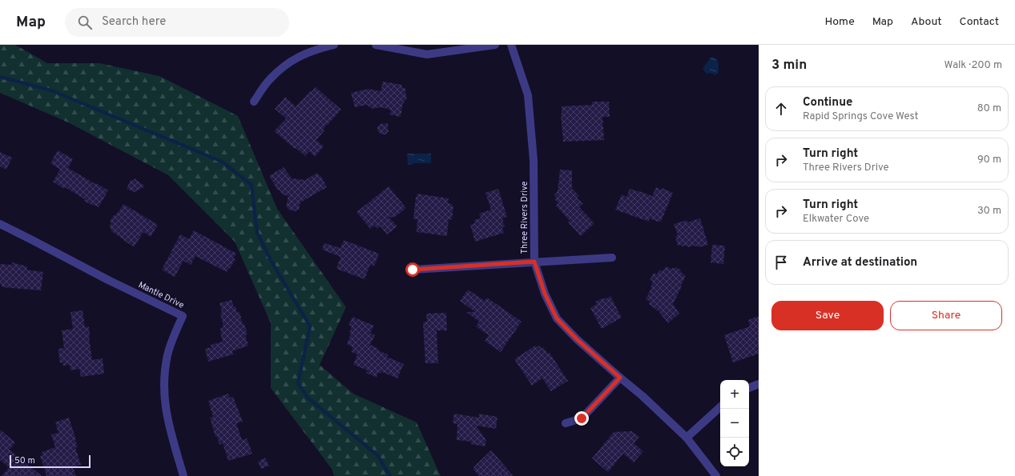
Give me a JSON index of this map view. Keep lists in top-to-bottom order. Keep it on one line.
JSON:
{"streets":{"street":["Three Rivers Drive","Mantle Drive"]},"scale_bar":"50 m","page":{"header":"Map","search":"Search here","nav":["Home","Map","About","Contact"],"heading":["3 min","Walk · 200 m"],"list":[["Continue","Rapid Springs Cove West","80 m"],["Turn right","Three Rivers Drive","90 m"],["Turn right","Elkwater Cove","30 m"],"Arrive at destination"],"buttons":["Save","Share"],"map_buttons":["+","−"],"scale":"50 m"}}
